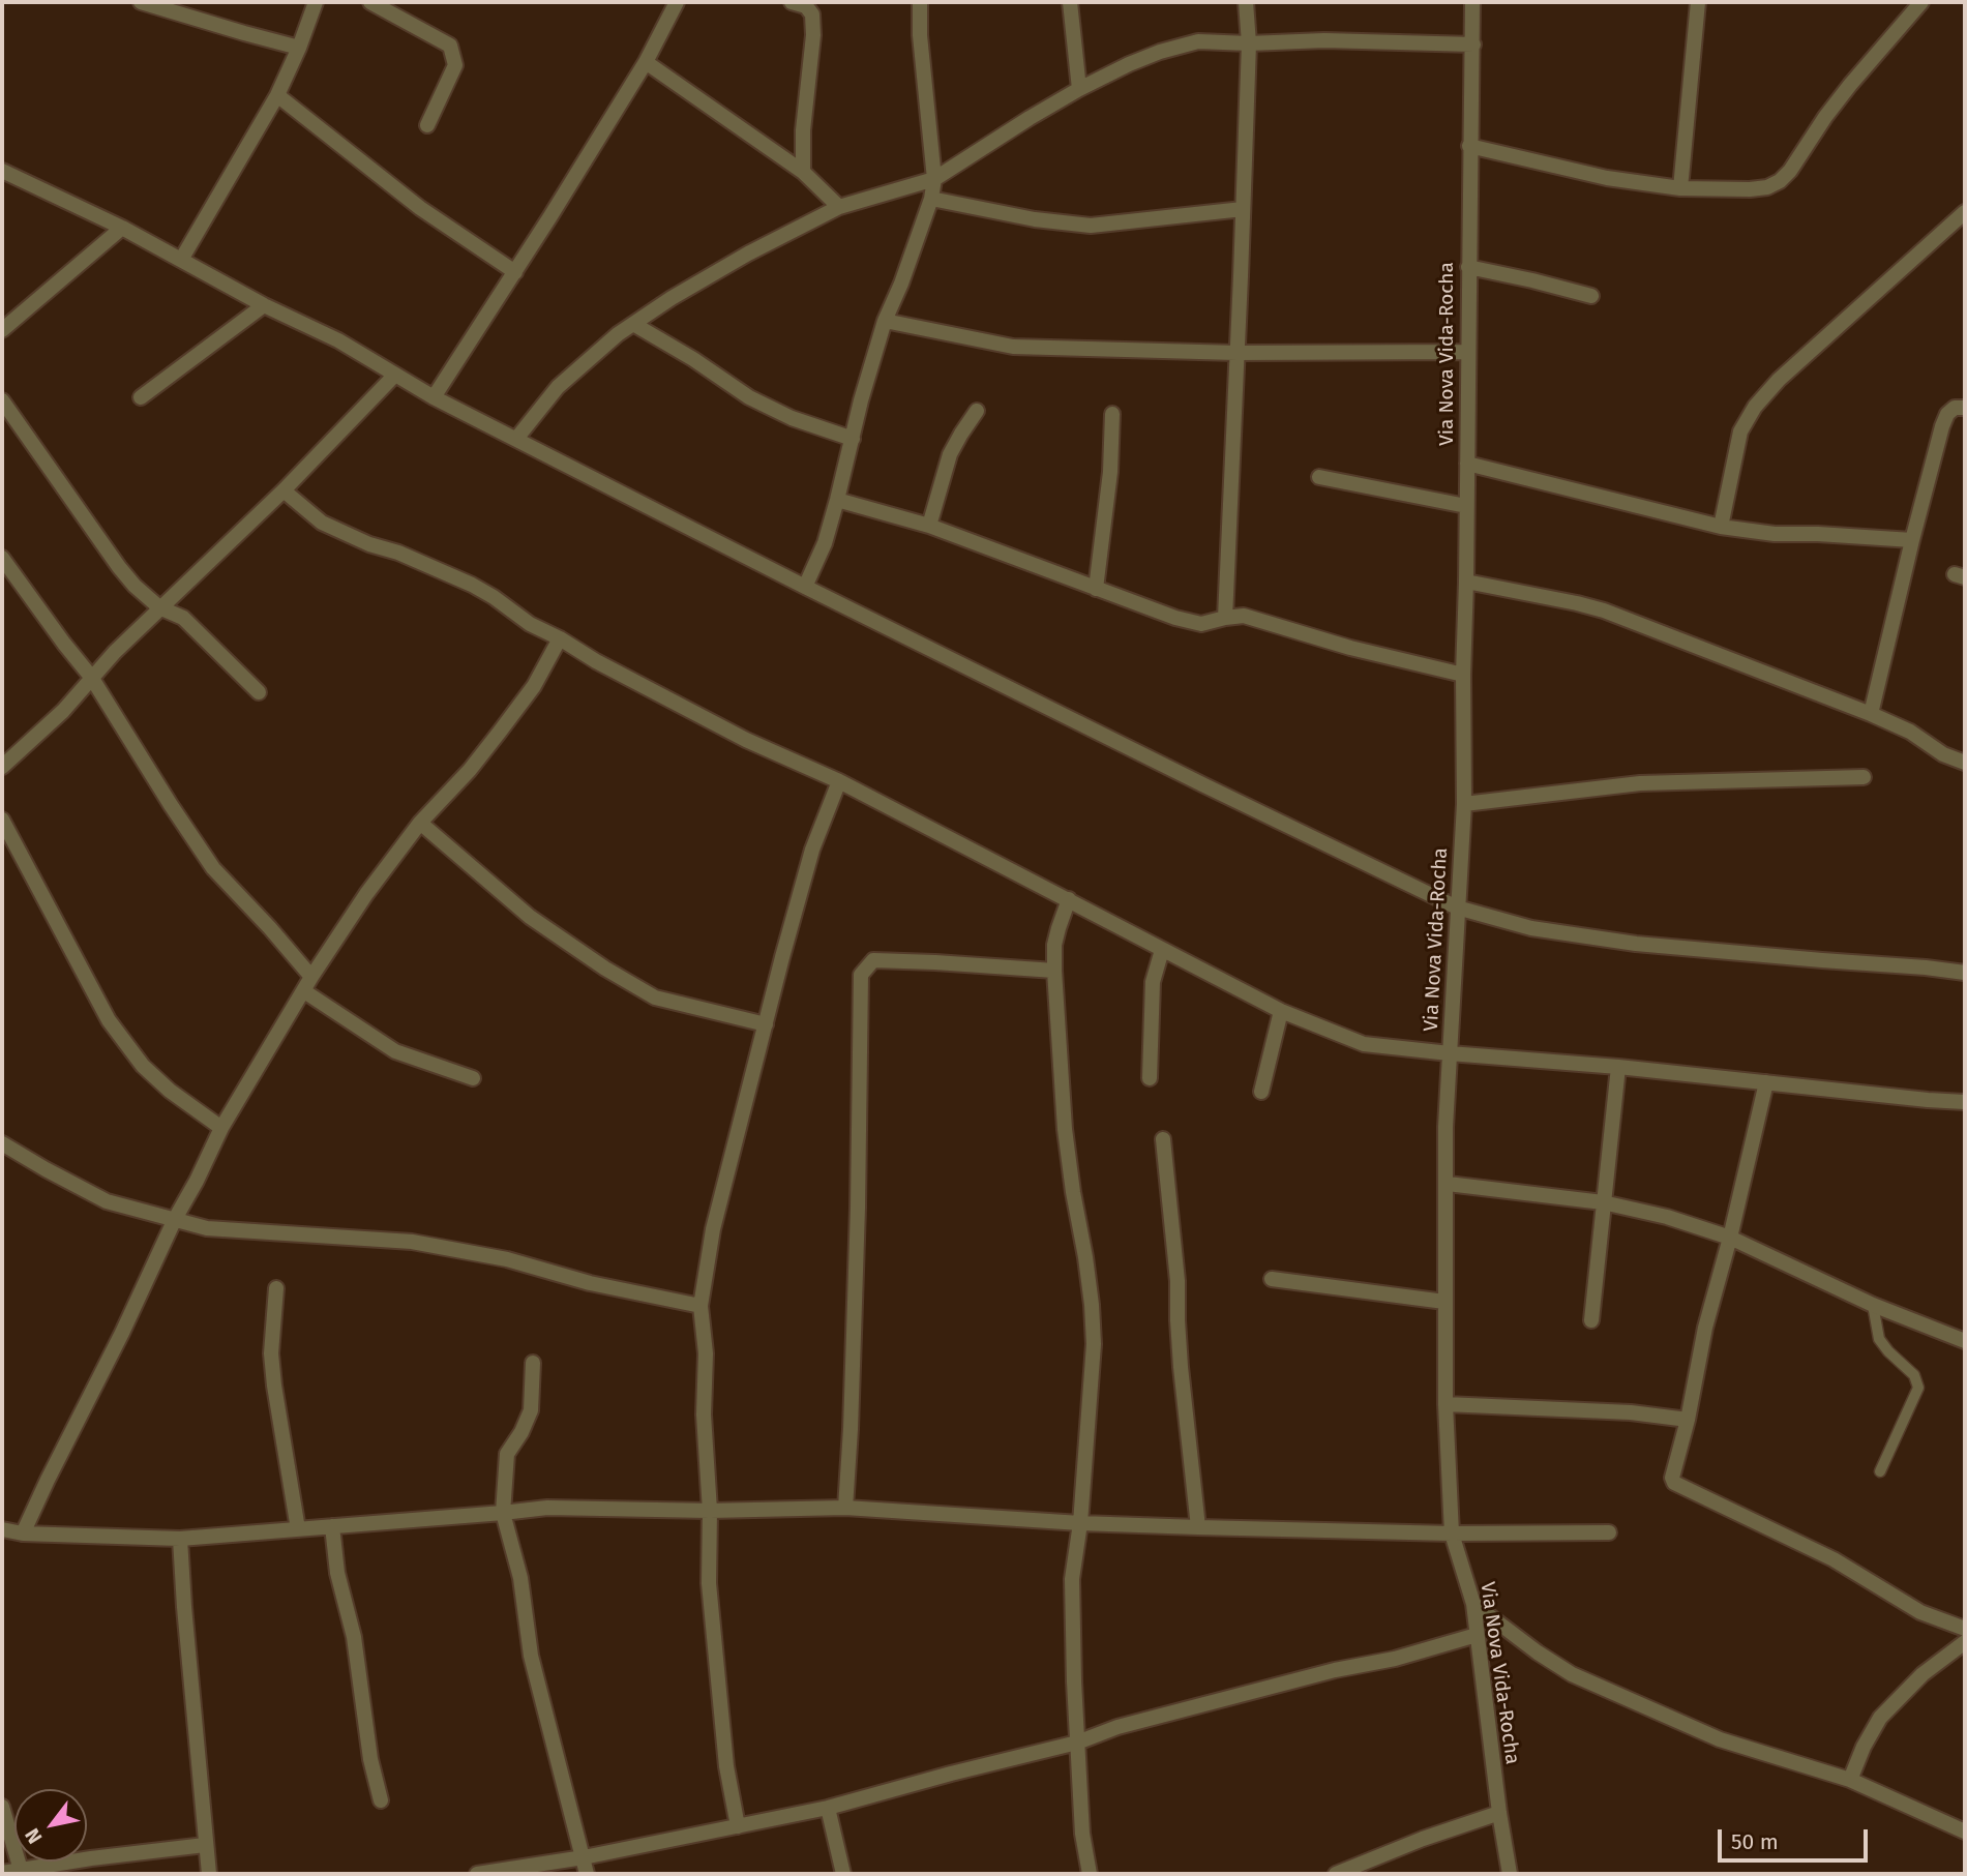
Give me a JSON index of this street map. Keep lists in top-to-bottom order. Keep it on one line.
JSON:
{"streets":{"street":["Via Nova Vida-Rocha"]},"scale_bar":"50 m","north":"bottom left"}
